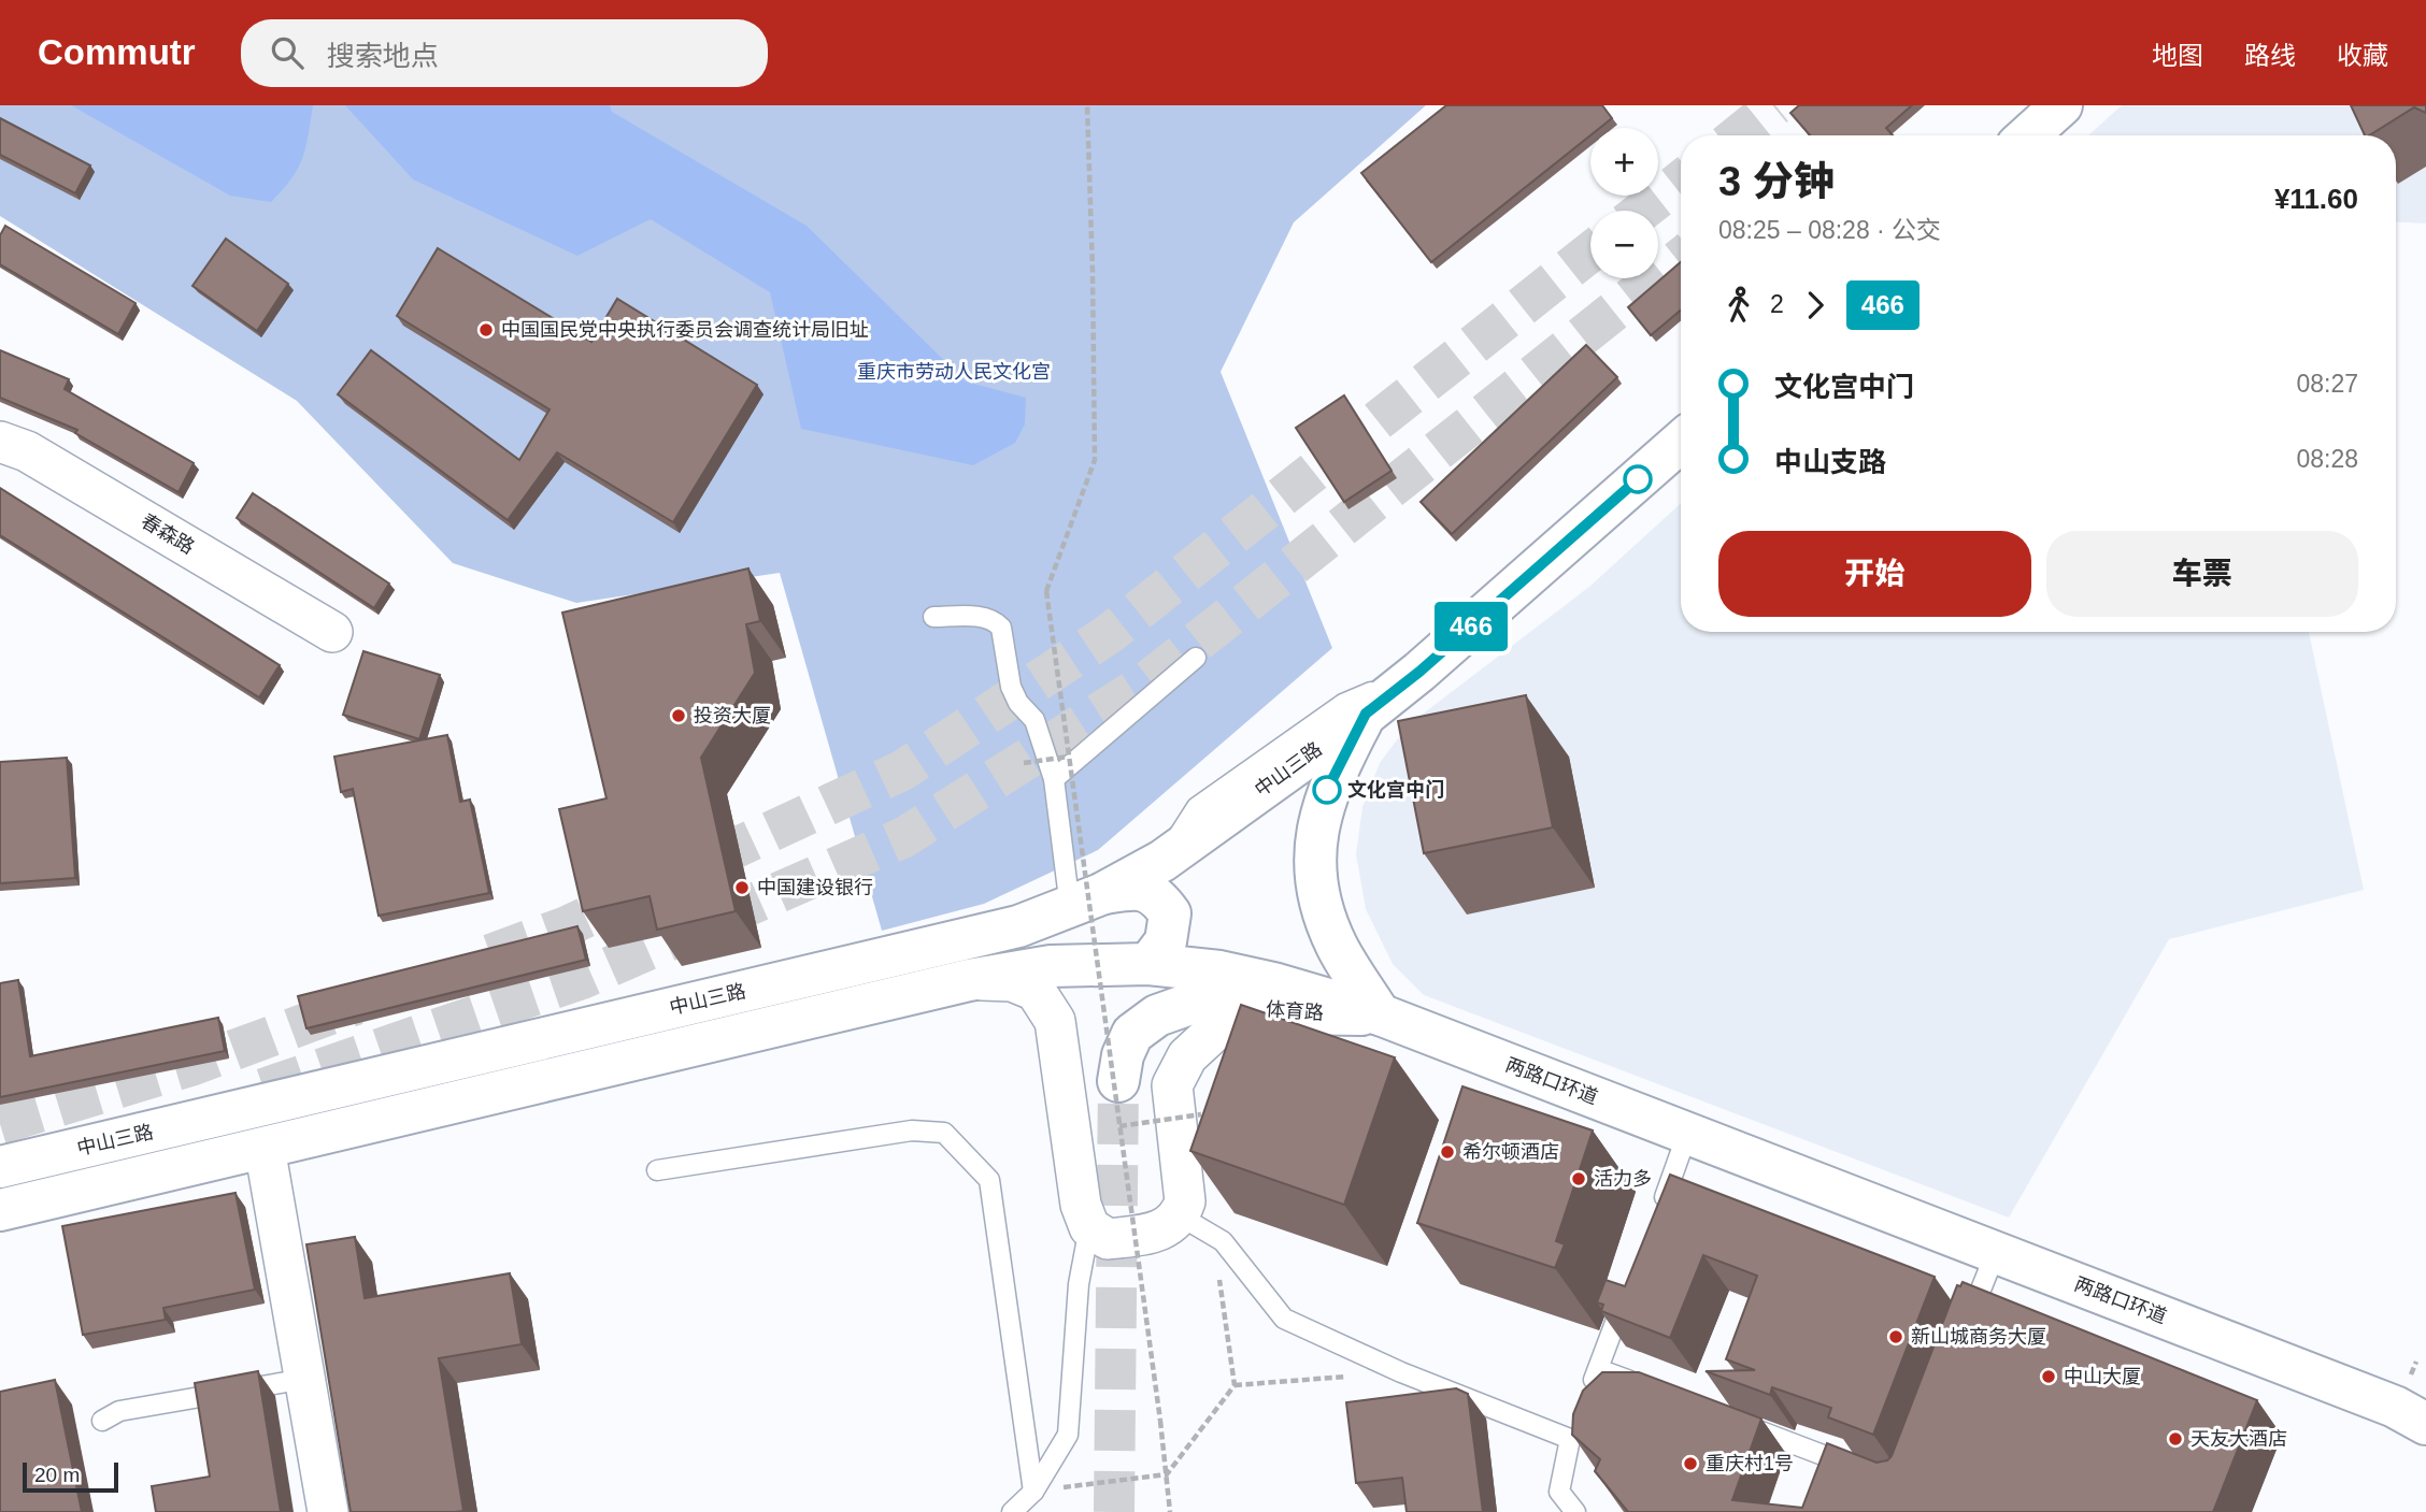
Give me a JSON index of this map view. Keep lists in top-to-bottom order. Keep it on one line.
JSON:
{"streets":{"main road":["中山三路","体育路","两路口环道"],"street":["春森路"]},"crossings":[["体育路","两路口环道"]],"parks":["重庆市劳动人民文化宫"],"places":["中国国民党中央执行委员会调查统计局旧址","投资大厦","文化宫中门","中国建设银行","希尔顿酒店","活力多","新山城商务大厦","中山大厦","天友大酒店","重庆村1号"],"lines":["bus line 466"],"scale_bar":"20 m","page":{"header":"Commutr","search":"搜索地点","nav":["地图","路线","收藏"],"on_map":"466","map_buttons":["+","−"],"heading":["3 分钟","08:25 – 08:28 · 公交","¥11.60"],"legs":["2","466"],"list":[{"name":"文化宫中门","value":"08:27"},{"name":"中山支路","value":"08:28"}],"buttons":["开始","车票"],"scale":"20 m"}}
